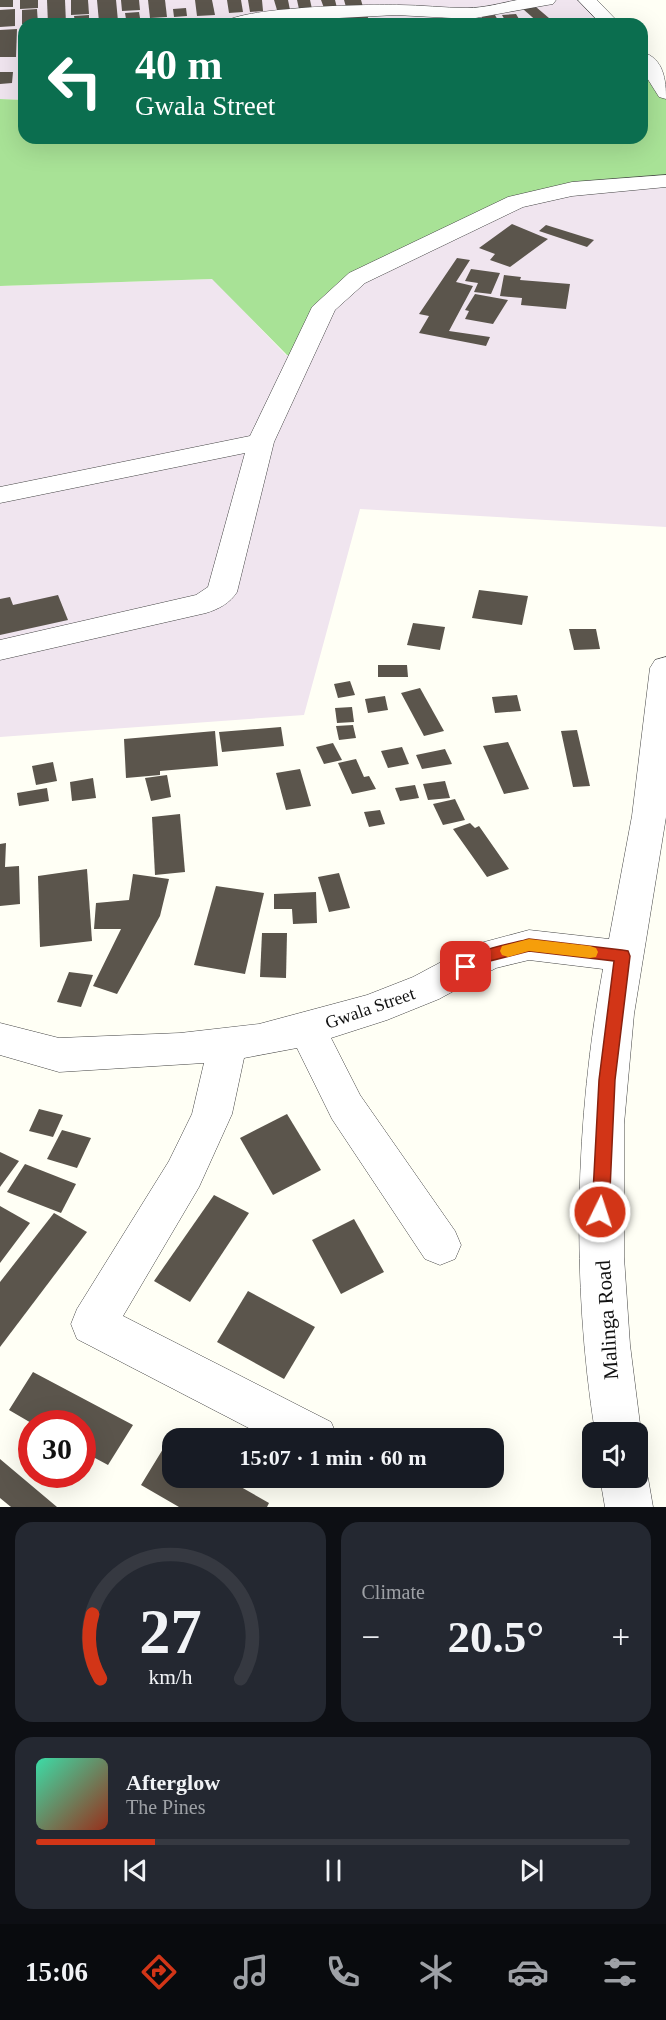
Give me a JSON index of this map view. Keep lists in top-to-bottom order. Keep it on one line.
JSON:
{"streets":{"street":["Gwala Street","Malinga Road"]},"crossings":[["Gwala Street","Malinga Road"]],"page":{"turn":["40 m","Gwala Street"],"limit":"30","trip":"15:07 · 1 min · 60 m","tile":"Climate","heat":["−","20.5°","+"],"song":["Afterglow","The Pines"],"tabs":"15:06","gauge":["27","km/h"]}}
